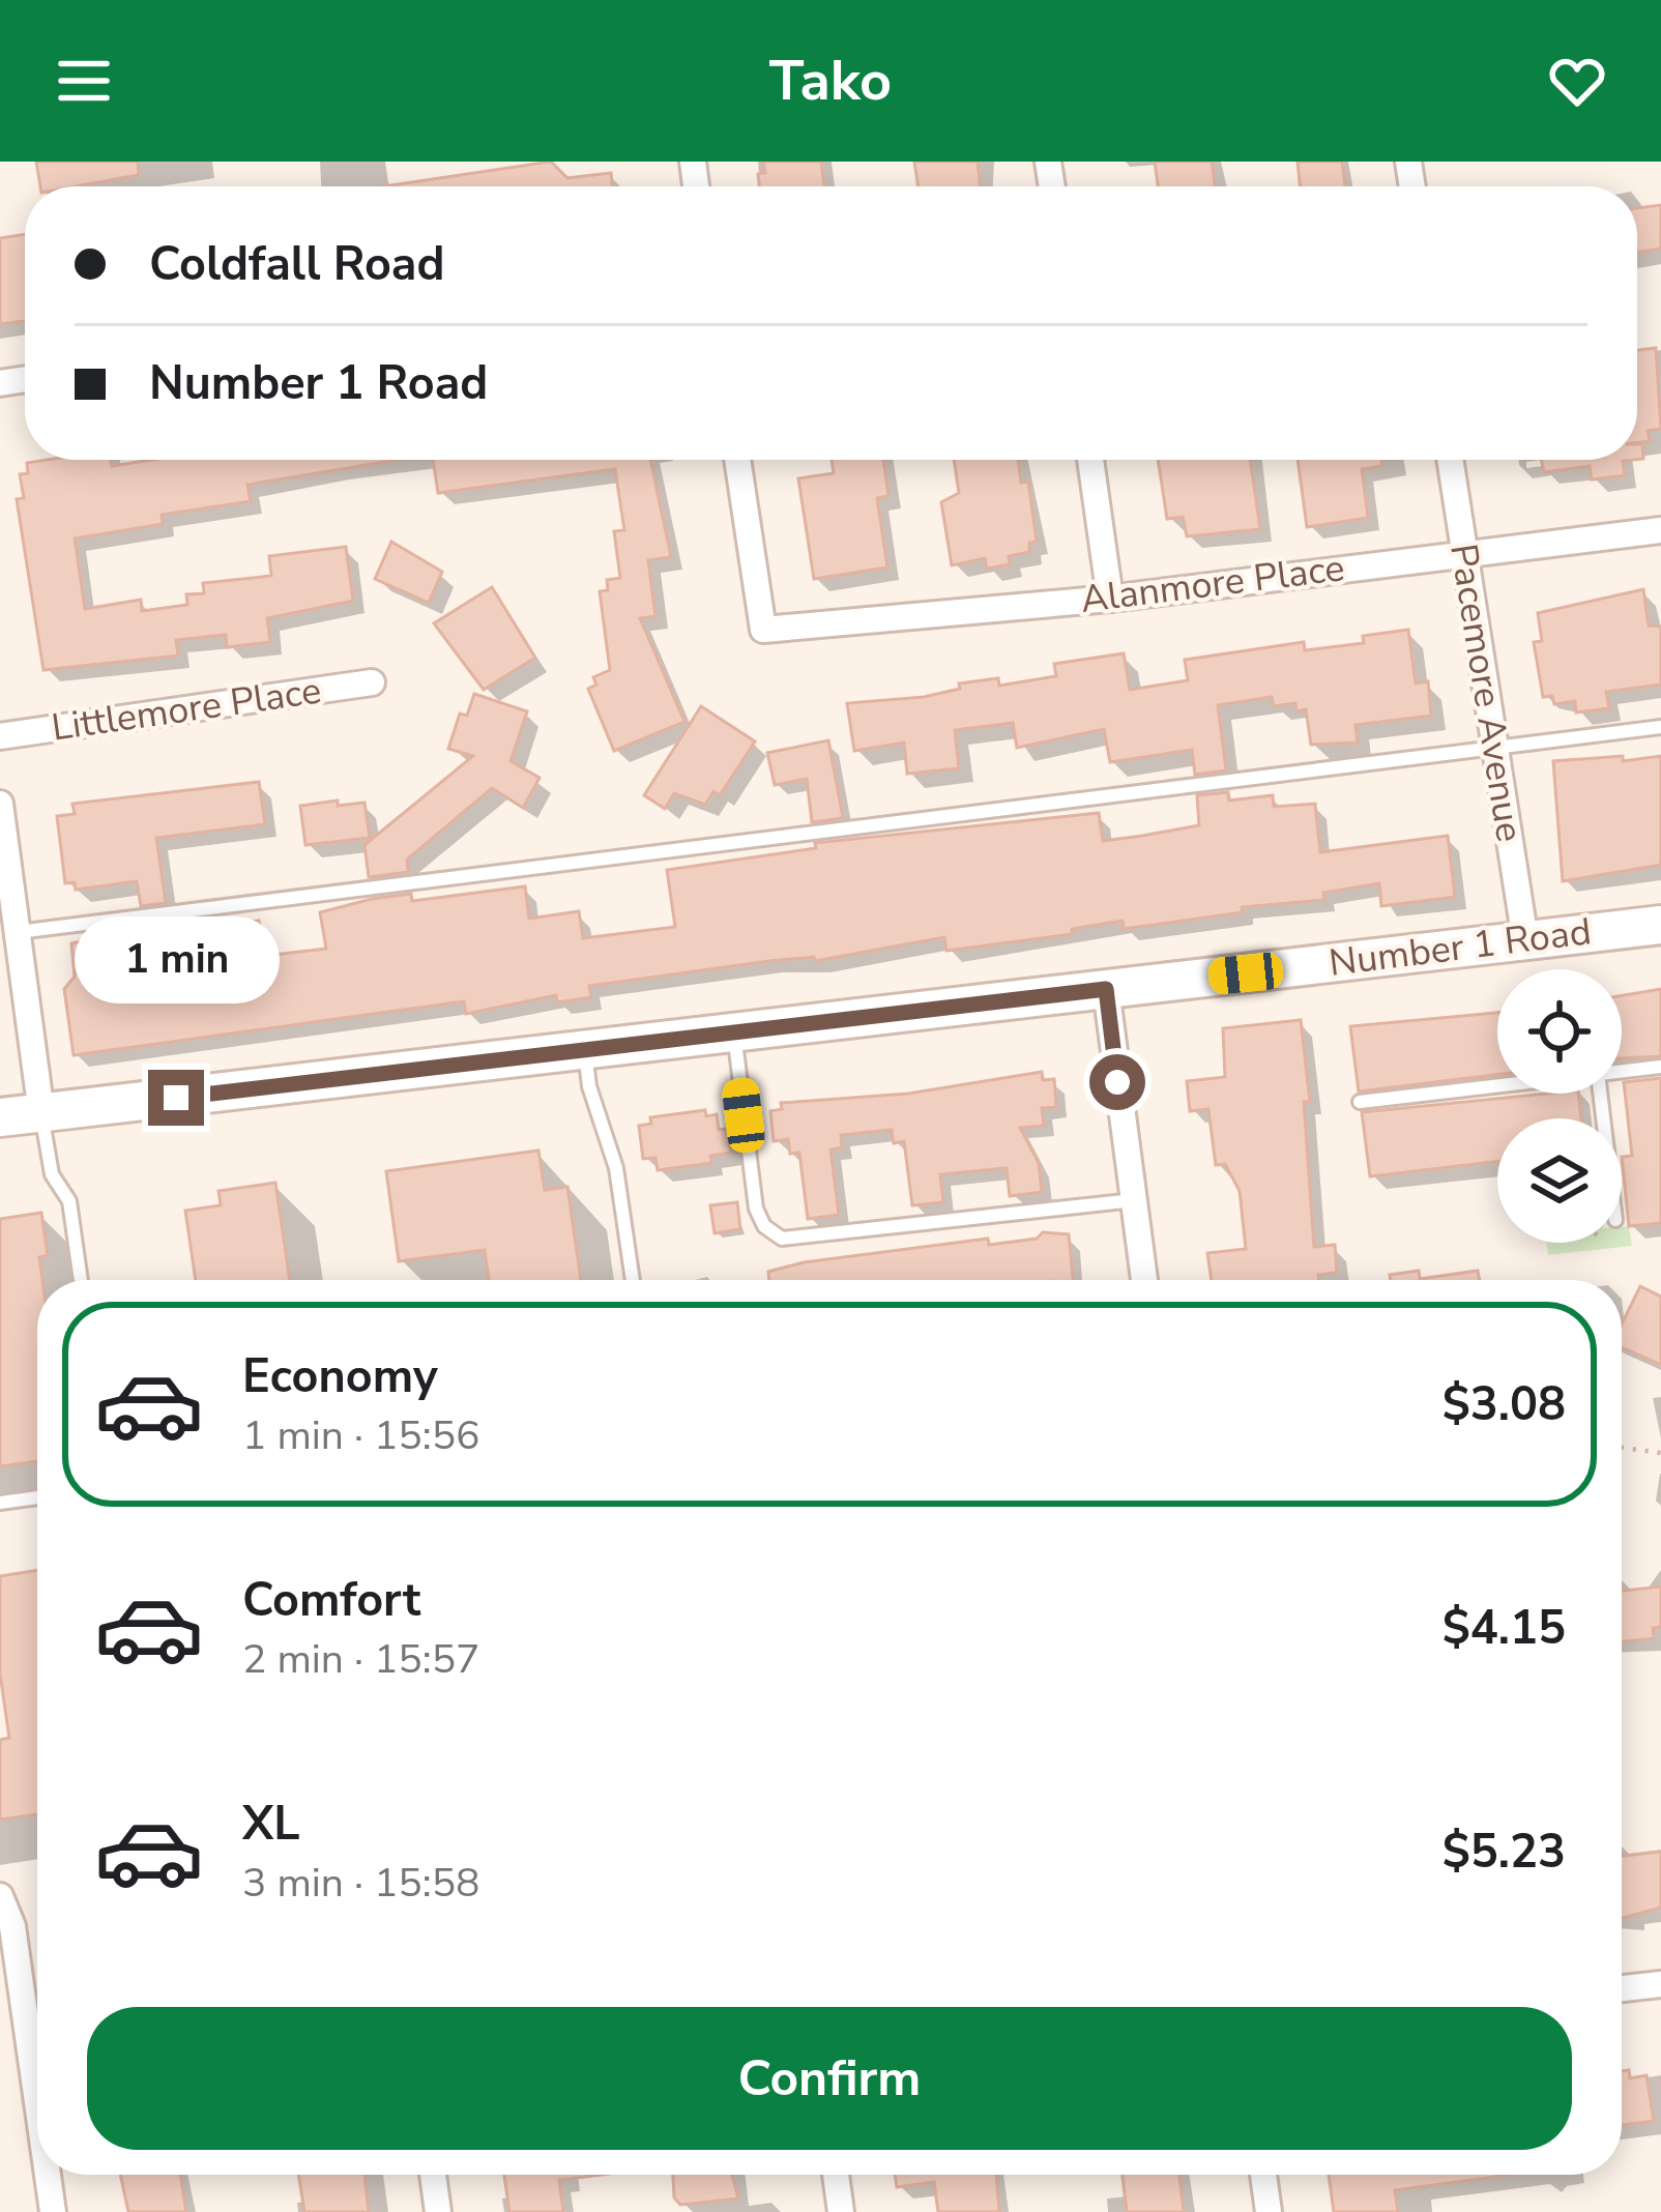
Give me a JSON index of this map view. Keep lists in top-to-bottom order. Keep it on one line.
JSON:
{"streets":{"main road":["Number 1 Road"],"street":["Alanmore Place","Pacemore Avenue","Littlemore Place"]},"crossings":[["Alanmore Place","Pacemore Avenue"],["Pacemore Avenue","Number 1 Road"]],"page":{"header":"Tako","banner":["Coldfall Road","Number 1 Road"],"bubble":"1 min","list":[{"name":"Economy","note":"1 min · 15:56","value":"$3.08"},{"name":"Comfort","note":"2 min · 15:57","value":"$4.15"},{"name":"XL","note":"3 min · 15:58","value":"$5.23"}],"buttons":"Confirm"}}
